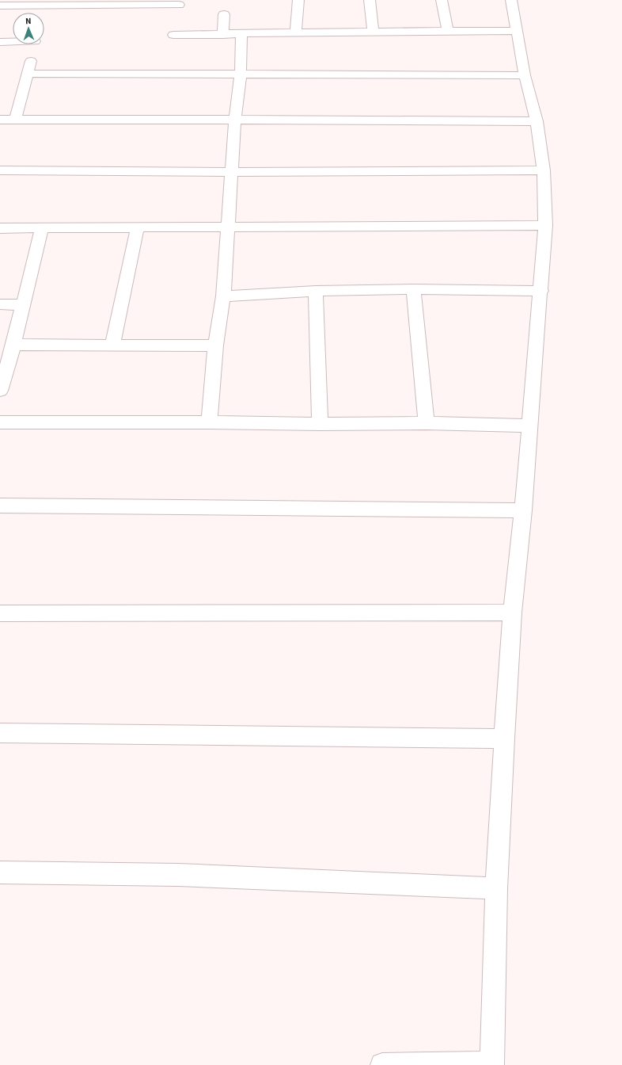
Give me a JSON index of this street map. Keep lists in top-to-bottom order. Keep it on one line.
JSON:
{"north":"top"}
